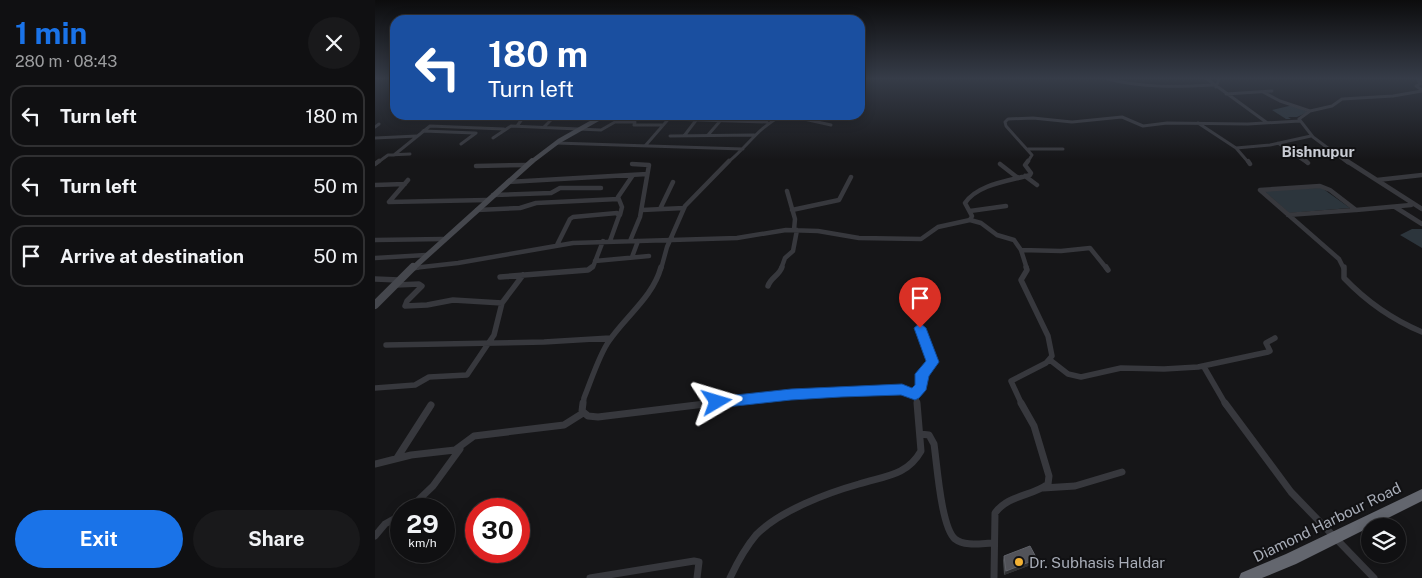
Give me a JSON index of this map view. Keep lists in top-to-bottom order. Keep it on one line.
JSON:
{"streets":{"highway":["Diamond Harbour Road"]},"districts":["Bishnupur"],"places":["Dr. Subhasis Haldar"],"page":{"heading":["1 min","280 m · 08:43"],"turn":["180 m","Turn left"],"list":[{"name":"Turn left","value":"180 m"},{"name":"Turn left","value":"50 m"},{"name":"Arrive at destination","value":"50 m"}],"speed":"29 km/h","limit":"30","buttons":["Exit","Share"]}}
